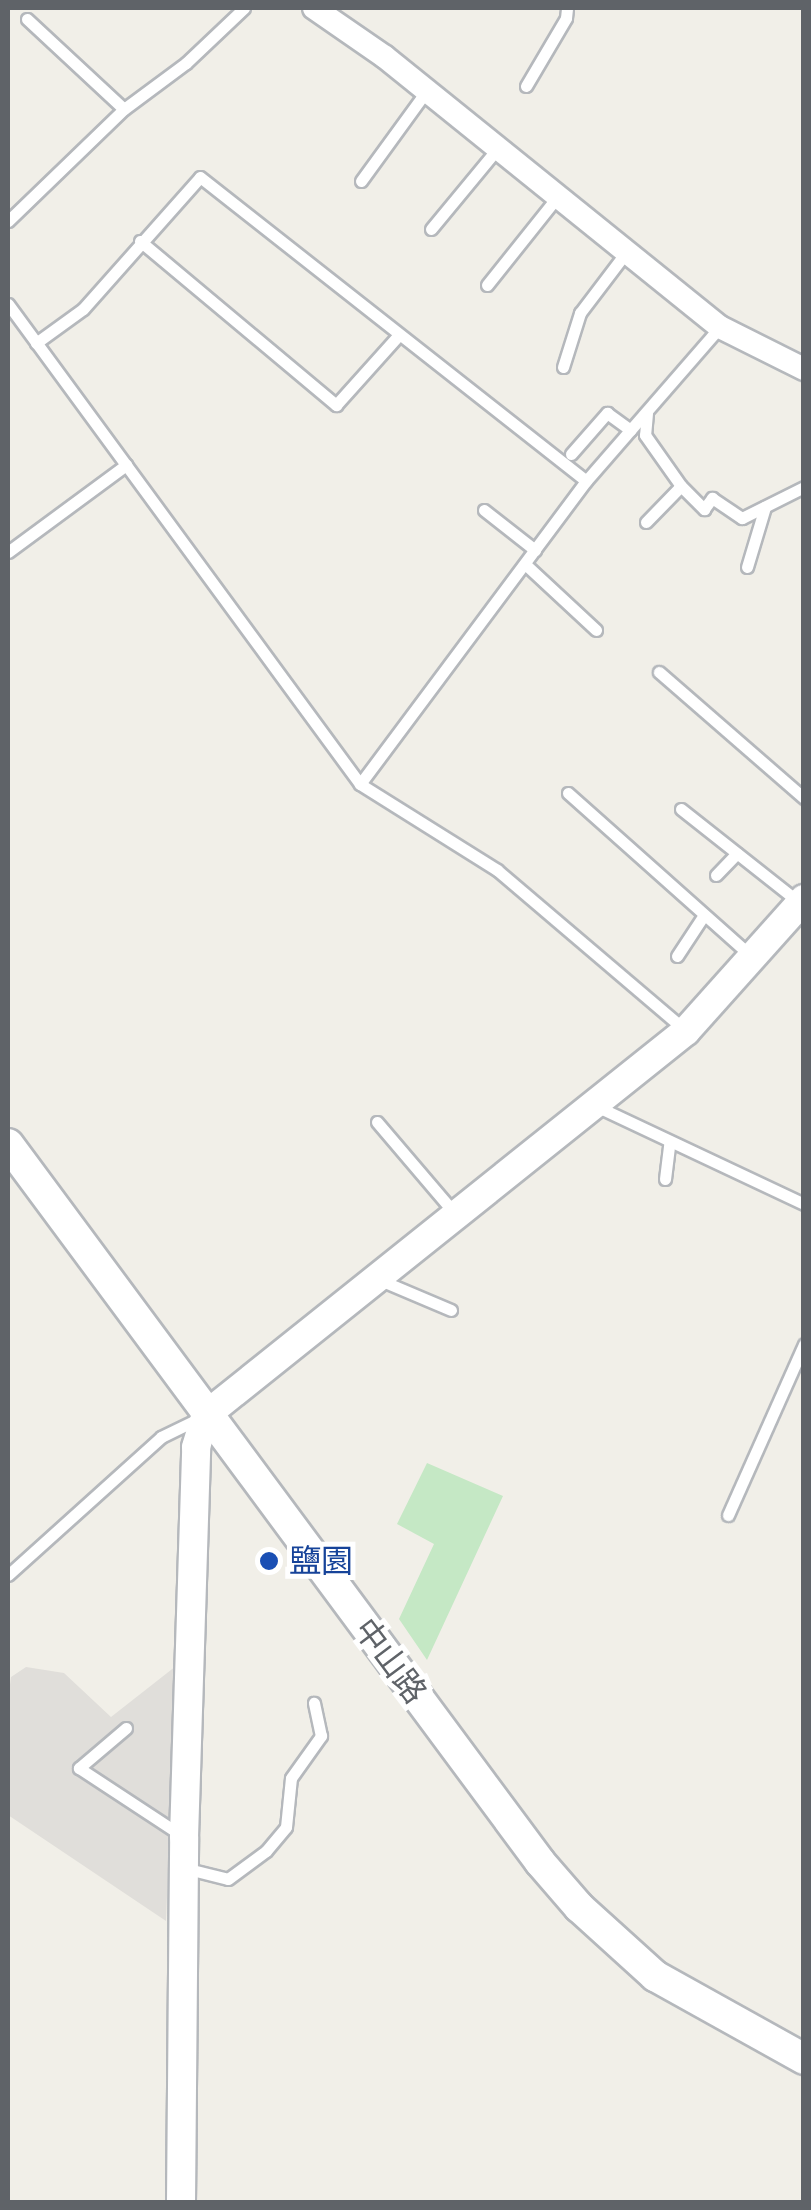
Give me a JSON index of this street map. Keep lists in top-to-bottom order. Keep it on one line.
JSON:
{"streets":{"main road":["中山路"]},"places":["鹽園"]}
